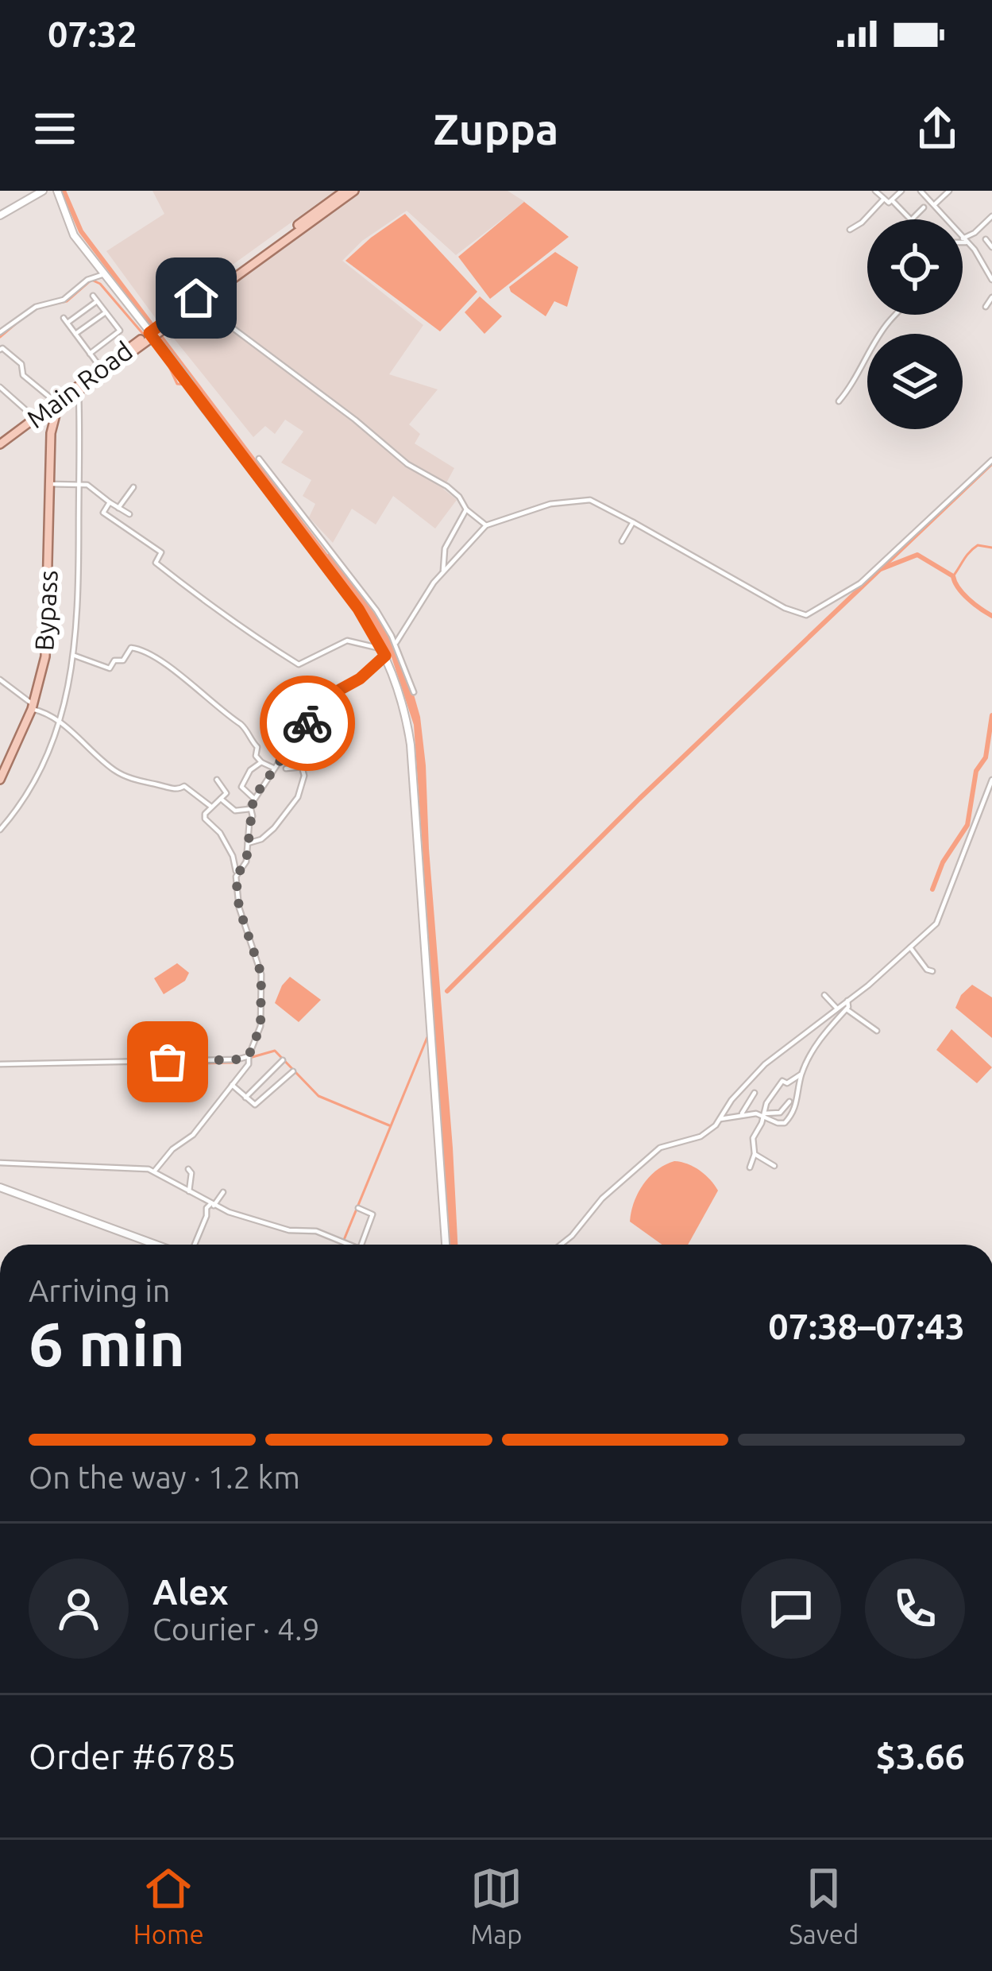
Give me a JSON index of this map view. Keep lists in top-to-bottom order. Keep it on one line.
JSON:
{"streets":{"main road":["Main Road","Bypass"]},"crossings":[["Main Road","Bypass"]],"page":{"status":"07:32","header":"Zuppa","heading":["6 min","Arriving in","07:38–07:43"],"panel":["Alex","Courier · 4.9","Order #6785","$3.66"],"bar":"On the way · 1.2 km","tabs":["Home","Map","Saved"]}}
